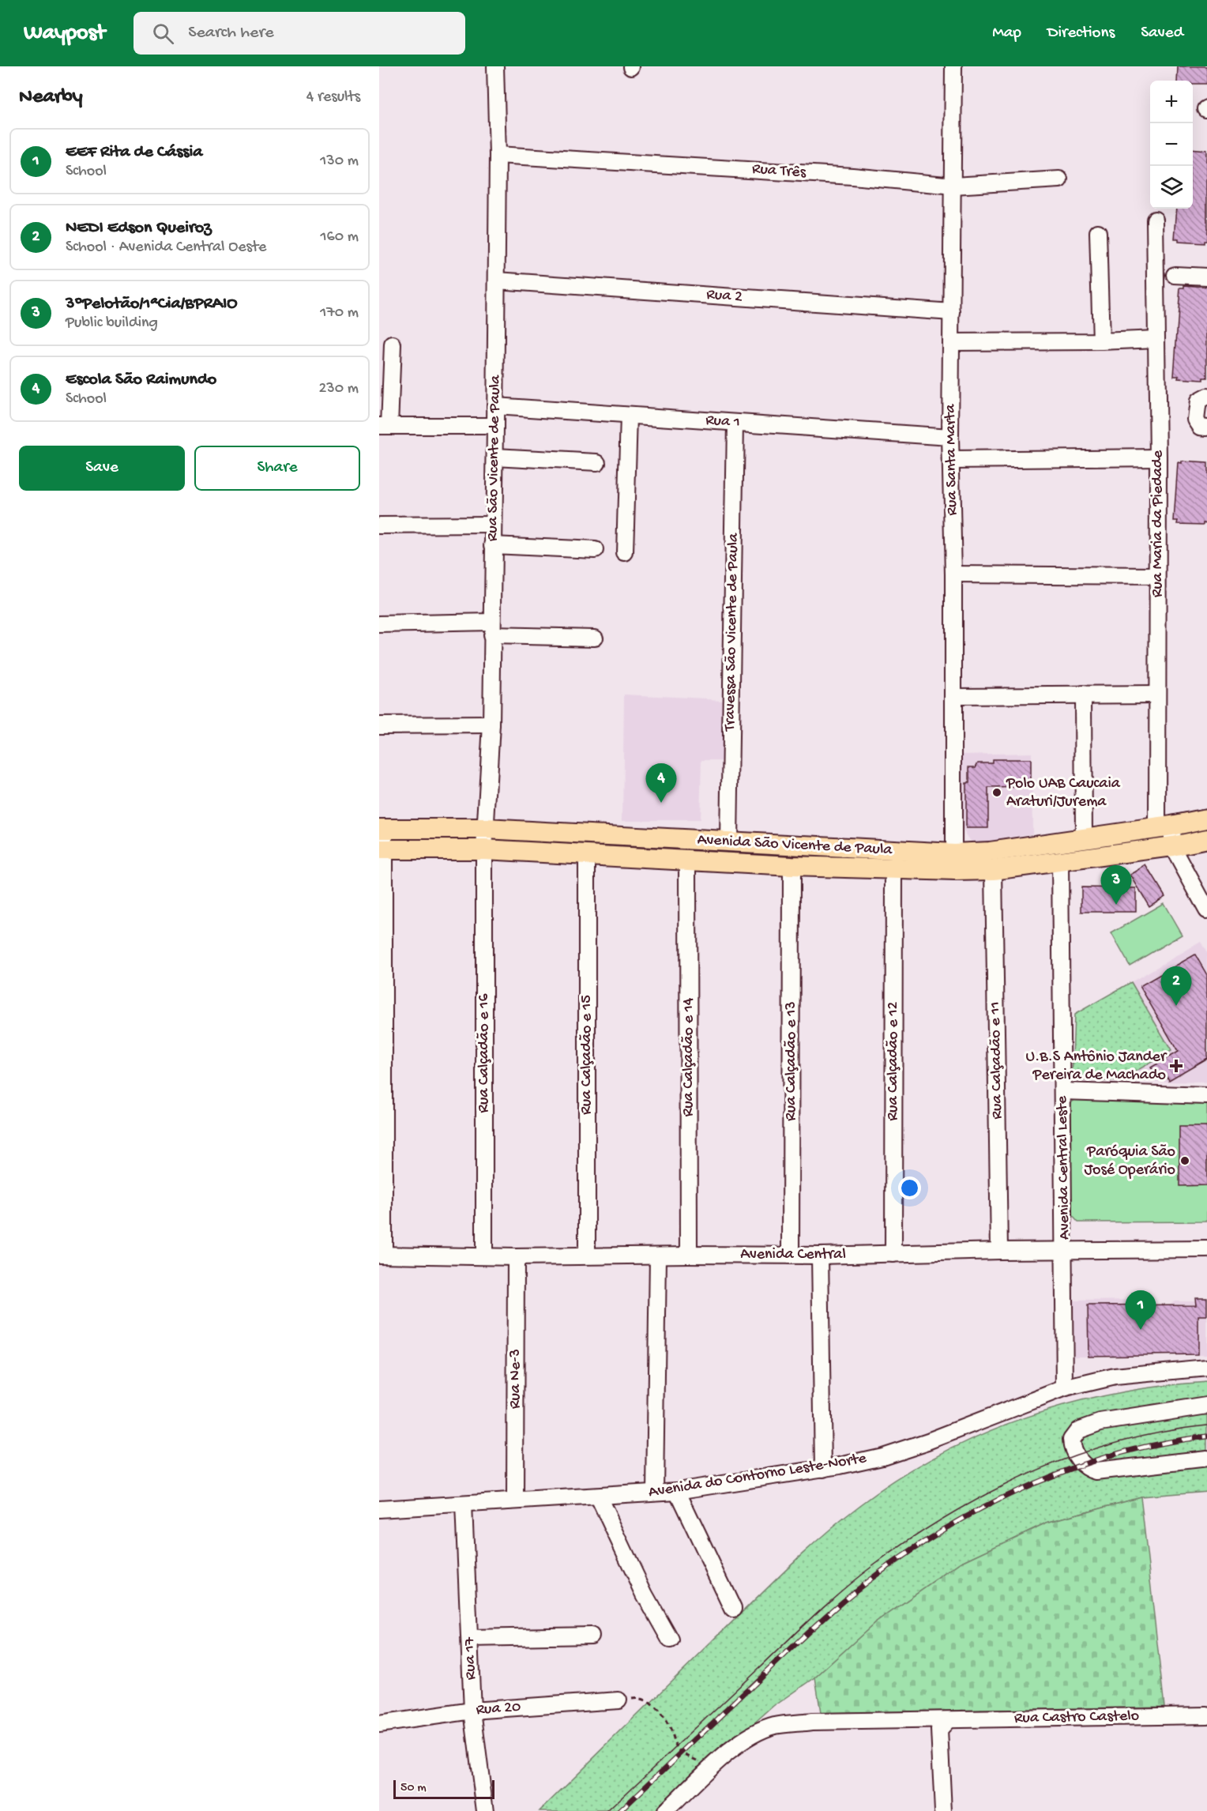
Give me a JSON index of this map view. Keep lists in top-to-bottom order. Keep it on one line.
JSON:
{"streets":{"main road":["Avenida São Vicente de Paula"],"street":["Rua Três","Rua 2","Rua 1","Rua São Vicente de Paula","Rua Santa Marta","Rua Maria da Piedade","Travessa São Vicente de Paula","Rua Calçadão e 16","Rua Calçadão e 15","Rua Calçadão e 14","Rua Calçadão e 11","Rua Calçadão e 13","Rua Calçadão e 12","Avenida Central Leste","Avenida Central","Rua Ne-3","Avenida do Contorno Leste-Norte","Rua 17","Rua 20","Rua Castro Castelo"]},"crossings":[["Rua Três","Rua São Vicente de Paula"],["Rua Três","Rua Santa Marta"],["Rua 2","Rua São Vicente de Paula"],["Rua 2","Rua Santa Marta"],["Rua 1","Rua São Vicente de Paula"],["Rua 1","Rua Santa Marta"],["Rua 1","Travessa São Vicente de Paula"],["Rua São Vicente de Paula","Avenida São Vicente de Paula"],["Rua São Vicente de Paula","Rua Calçadão e 16"],["Rua Santa Marta","Avenida São Vicente de Paula"],["Rua Maria da Piedade","Avenida São Vicente de Paula"],["Travessa São Vicente de Paula","Avenida São Vicente de Paula"],["Avenida São Vicente de Paula","Rua Calçadão e 16"],["Avenida São Vicente de Paula","Rua Calçadão e 15"],["Avenida São Vicente de Paula","Rua Calçadão e 14"],["Avenida São Vicente de Paula","Rua Calçadão e 11"],["Avenida São Vicente de Paula","Rua Calçadão e 13"],["Avenida São Vicente de Paula","Rua Calçadão e 12"],["Avenida São Vicente de Paula","Avenida Central Leste"],["Rua Calçadão e 16","Avenida Central"],["Rua Calçadão e 15","Avenida Central"],["Rua Calçadão e 14","Avenida Central"],["Rua Calçadão e 11","Avenida Central"],["Rua Calçadão e 13","Avenida Central"],["Rua Calçadão e 12","Avenida Central"],["Avenida Central Leste","Avenida Central"],["Avenida Central Leste","Avenida do Contorno Leste-Norte"],["Avenida Central","Rua Ne-3"],["Rua Ne-3","Avenida do Contorno Leste-Norte"],["Avenida do Contorno Leste-Norte","Rua 17"],["Rua 17","Rua 20"]],"places":{"other":["Polo UAB Caucaia Araturi/Jurema","Paróquia São José Operário"],"health":["U.B.S Antônio Jander Pereira de Machado"]},"scale_bar":"50 m","page":{"header":"Waypost","search":"Search here","nav":["Map","Directions","Saved"],"heading":["Nearby","4 results"],"map_buttons":["+","−"],"list":[{"mark":"1","name":"EEF Rita de Cássia","note":"School","value":"130 m"},{"mark":"2","name":"NEDI Edson Queiroz","note":"School · Avenida Central Oeste","value":"160 m"},{"mark":"3","name":"3ºPelotão/1ªCia/BPRAIO","note":"Public building","value":"170 m"},{"mark":"4","name":"Escola São Raimundo","note":"School","value":"230 m"}],"buttons":["Save","Share"],"pins":["4","3","2","1"],"scale":"50 m"}}
